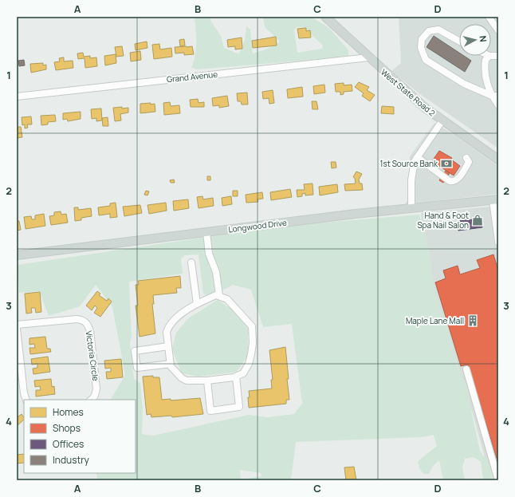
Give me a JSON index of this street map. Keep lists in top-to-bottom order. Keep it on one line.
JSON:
{"streets":{"main road":["West State Road 2","Longwood Drive"],"street":["Grand Avenue","Victoria Circle"]},"crossings":[["Grand Avenue","West State Road 2"]],"places":{"bank":["1st Source Bank"],"shop":["Hand & Foot Spa Nail Salon"],"building":["Maple Lane Mall"]},"legend":["Homes","Shops","Offices","Industry"],"north":"right","grid":{"columns":["A","B","C","D"],"rows":["1","2","3","4"]}}
